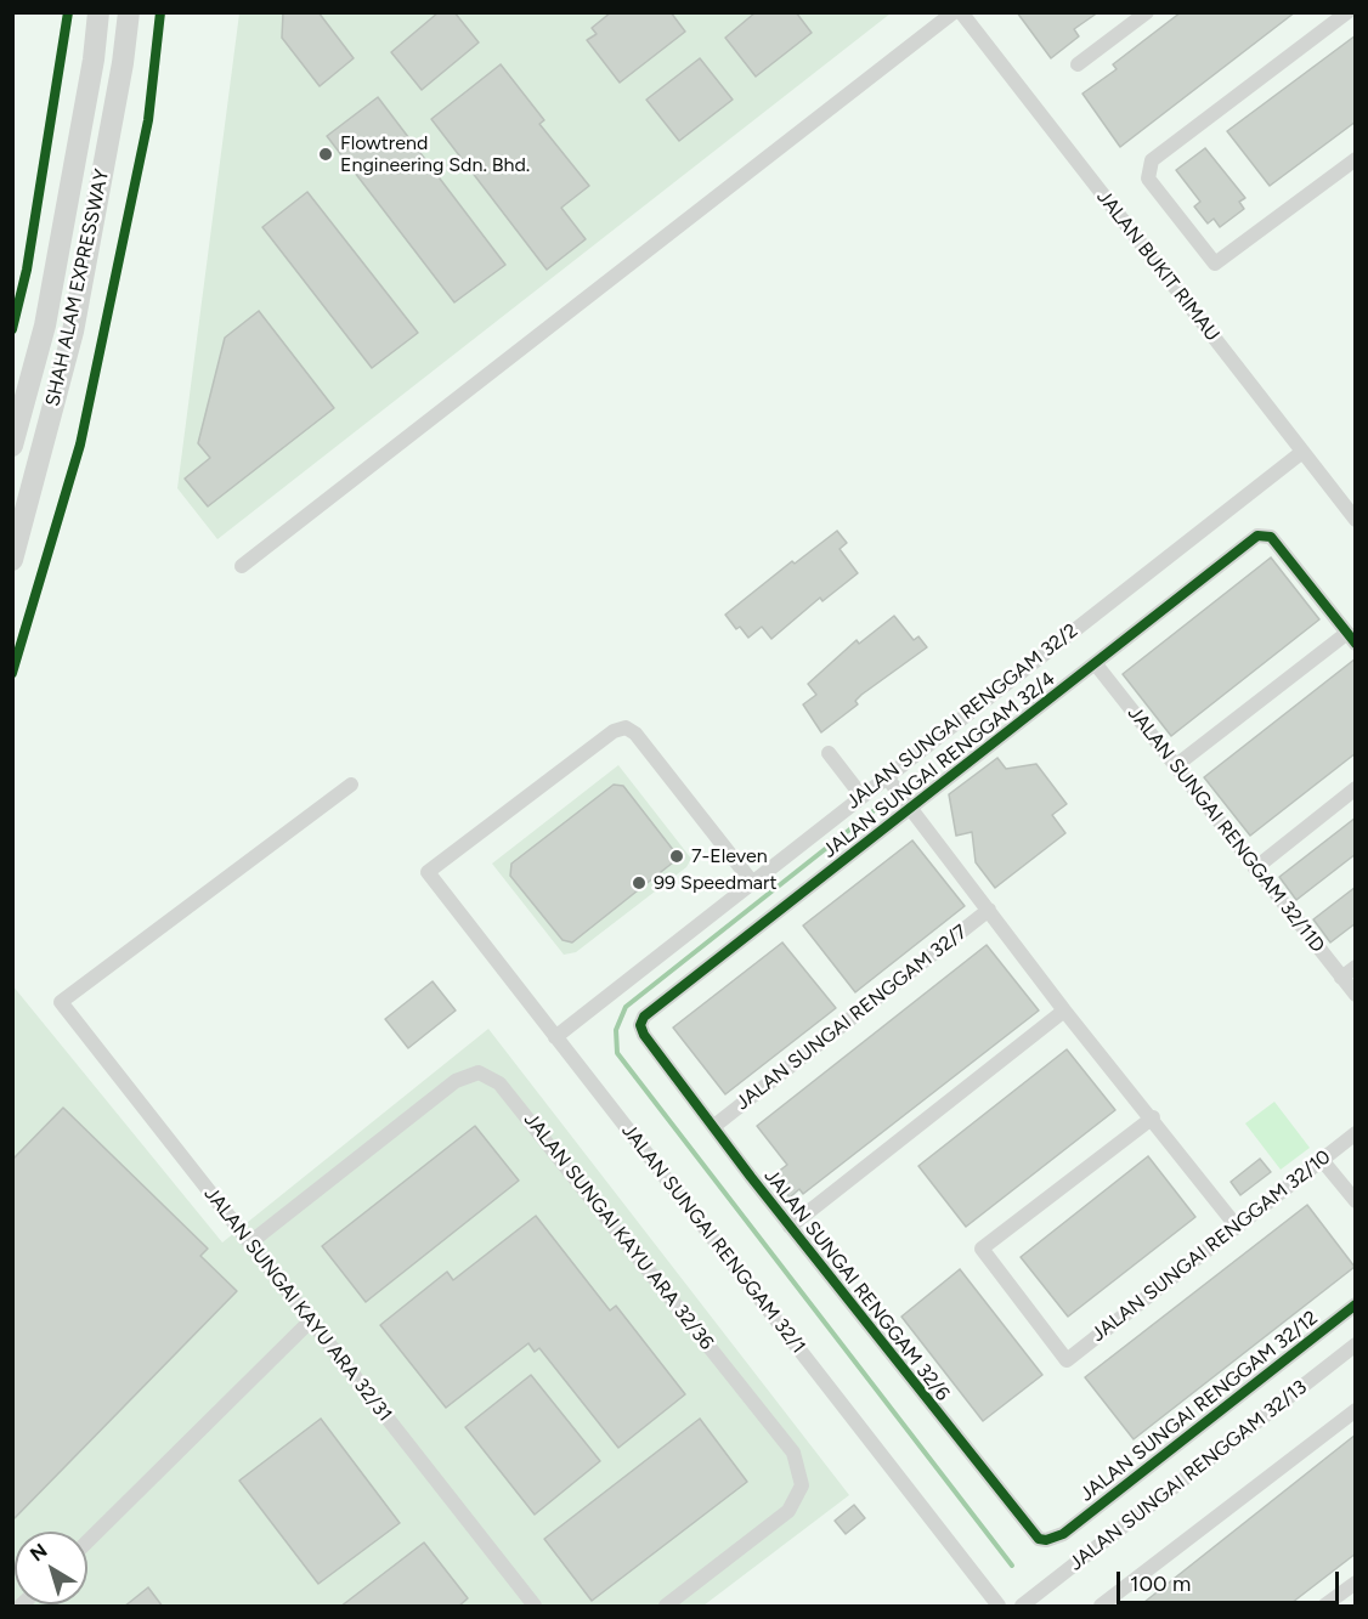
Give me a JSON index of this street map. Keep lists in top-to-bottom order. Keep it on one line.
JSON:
{"streets":{"highway":["SHAH ALAM EXPRESSWAY"],"street":["JALAN BUKIT RIMAU","JALAN SUNGAI RENGGAM 32/2","JALAN SUNGAI RENGGAM 32/4","JALAN SUNGAI RENGGAM 32/11D","JALAN SUNGAI RENGGAM 32/7","JALAN SUNGAI KAYU ARA 32/36","JALAN SUNGAI RENGGAM 32/1","JALAN SUNGAI RENGGAM 32/10","JALAN SUNGAI RENGGAM 32/6","JALAN SUNGAI KAYU ARA 32/31","JALAN SUNGAI RENGGAM 32/12","JALAN SUNGAI RENGGAM 32/13"]},"crossings":[["JALAN BUKIT RIMAU","JALAN SUNGAI RENGGAM 32/2"],["JALAN SUNGAI RENGGAM 32/2","JALAN SUNGAI RENGGAM 32/1"],["JALAN SUNGAI RENGGAM 32/4","JALAN SUNGAI RENGGAM 32/11D"],["JALAN SUNGAI RENGGAM 32/4","JALAN SUNGAI RENGGAM 32/6"],["JALAN SUNGAI RENGGAM 32/7","JALAN SUNGAI RENGGAM 32/6"],["JALAN SUNGAI KAYU ARA 32/36","JALAN SUNGAI KAYU ARA 32/31"],["JALAN SUNGAI RENGGAM 32/6","JALAN SUNGAI RENGGAM 32/12"]],"places":["Flowtrend Engineering Sdn. Bhd.","7-Eleven","99 Speedmart"],"scale_bar":"100 m","north":"top left"}
